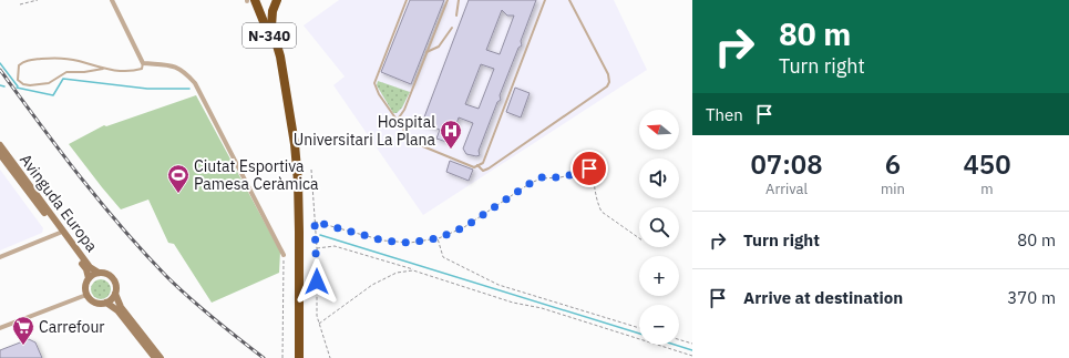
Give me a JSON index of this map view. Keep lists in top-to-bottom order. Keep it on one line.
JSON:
{"streets":{"highway":["N-340"],"main road":["Avinguda Europa"]},"places":{"hospital":["Hospital Universitari La Plana"],"sports":["Ciutat Esportiva Pamesa Ceràmica"],"supermarket":["Carrefour"]},"north":"left","page":{"turn":["80 m","Turn right"],"then":"Then","map_buttons":["+","−"],"eta":["07:08","Arrival","6","min","450","m"],"list":[{"name":"Turn right","value":"80 m"},{"name":"Arrive at destination","value":"370 m"}]}}
